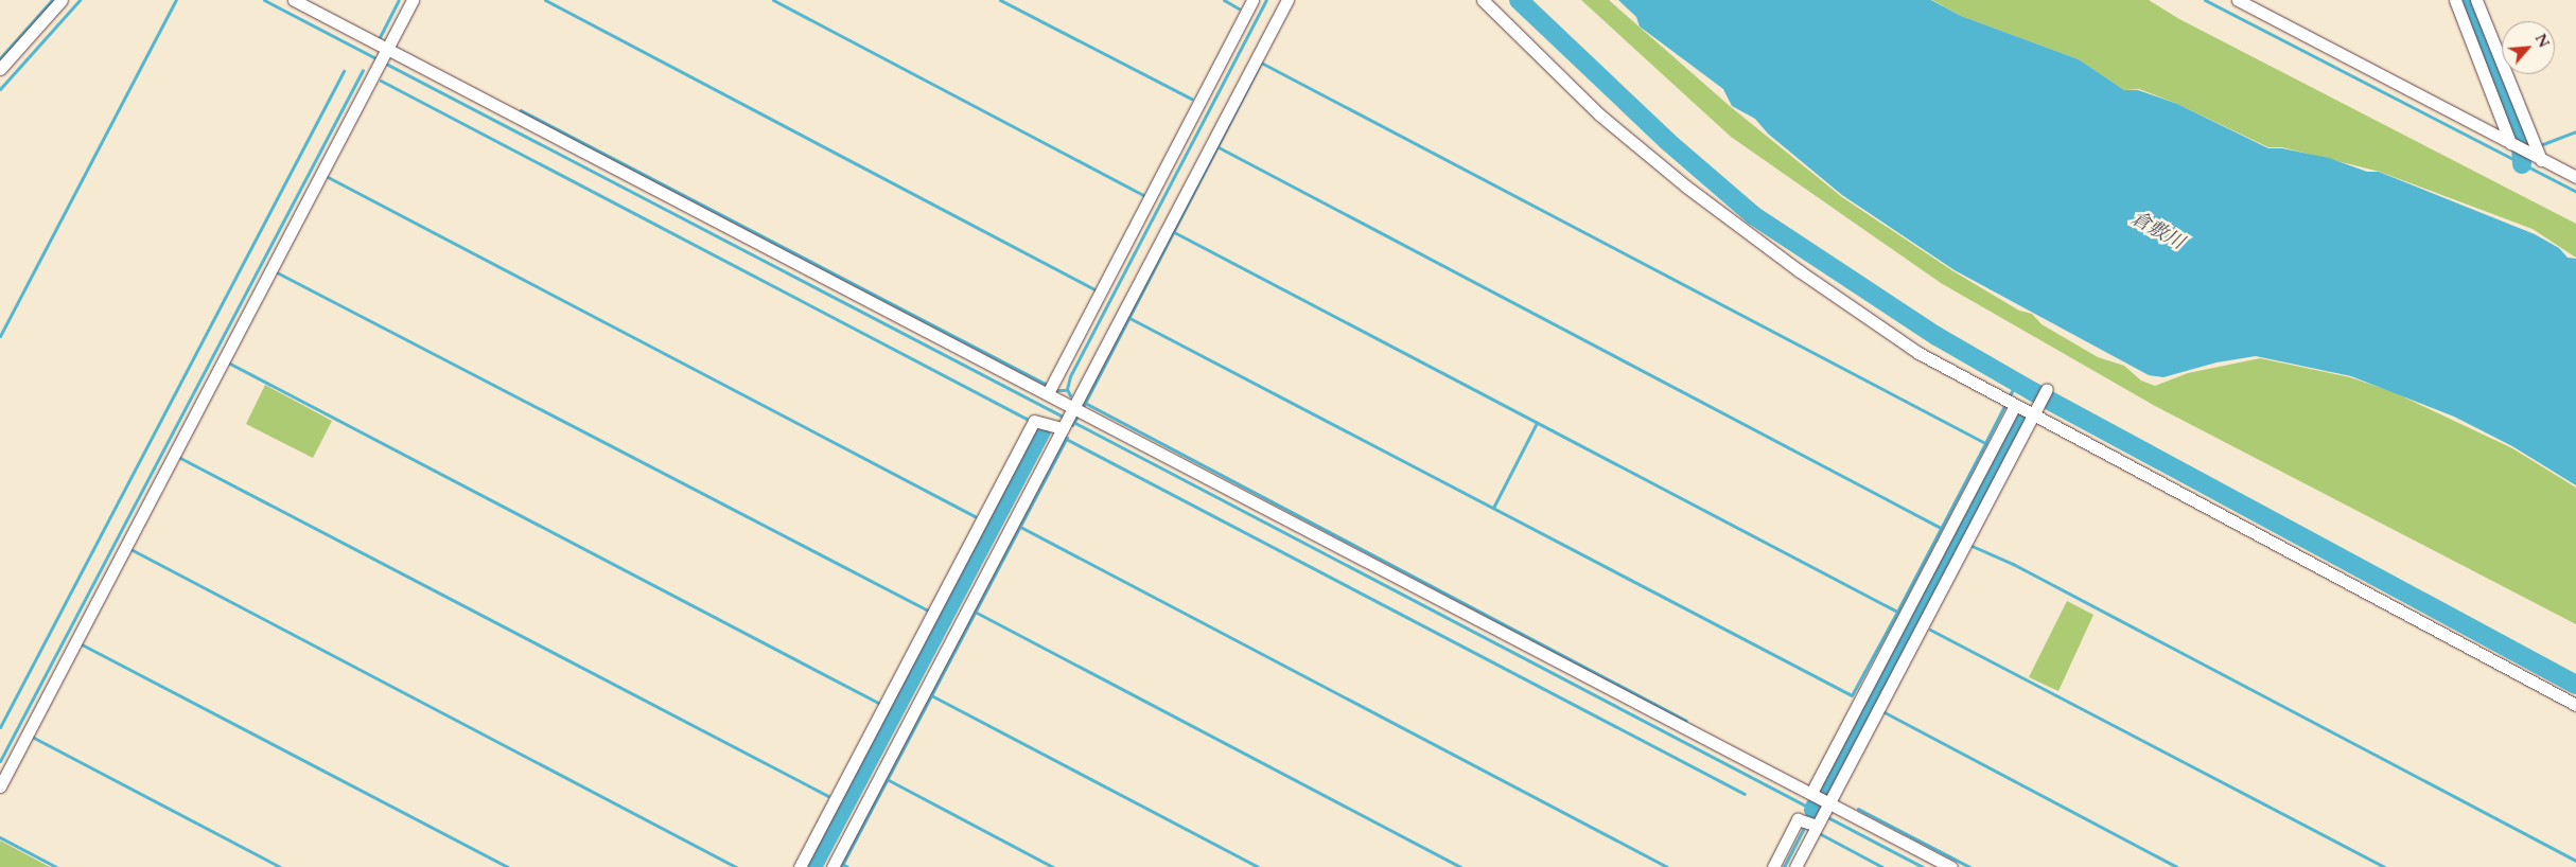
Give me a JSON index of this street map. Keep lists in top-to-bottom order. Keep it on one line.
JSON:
{"water":["倉敷川"],"north":"top right"}
